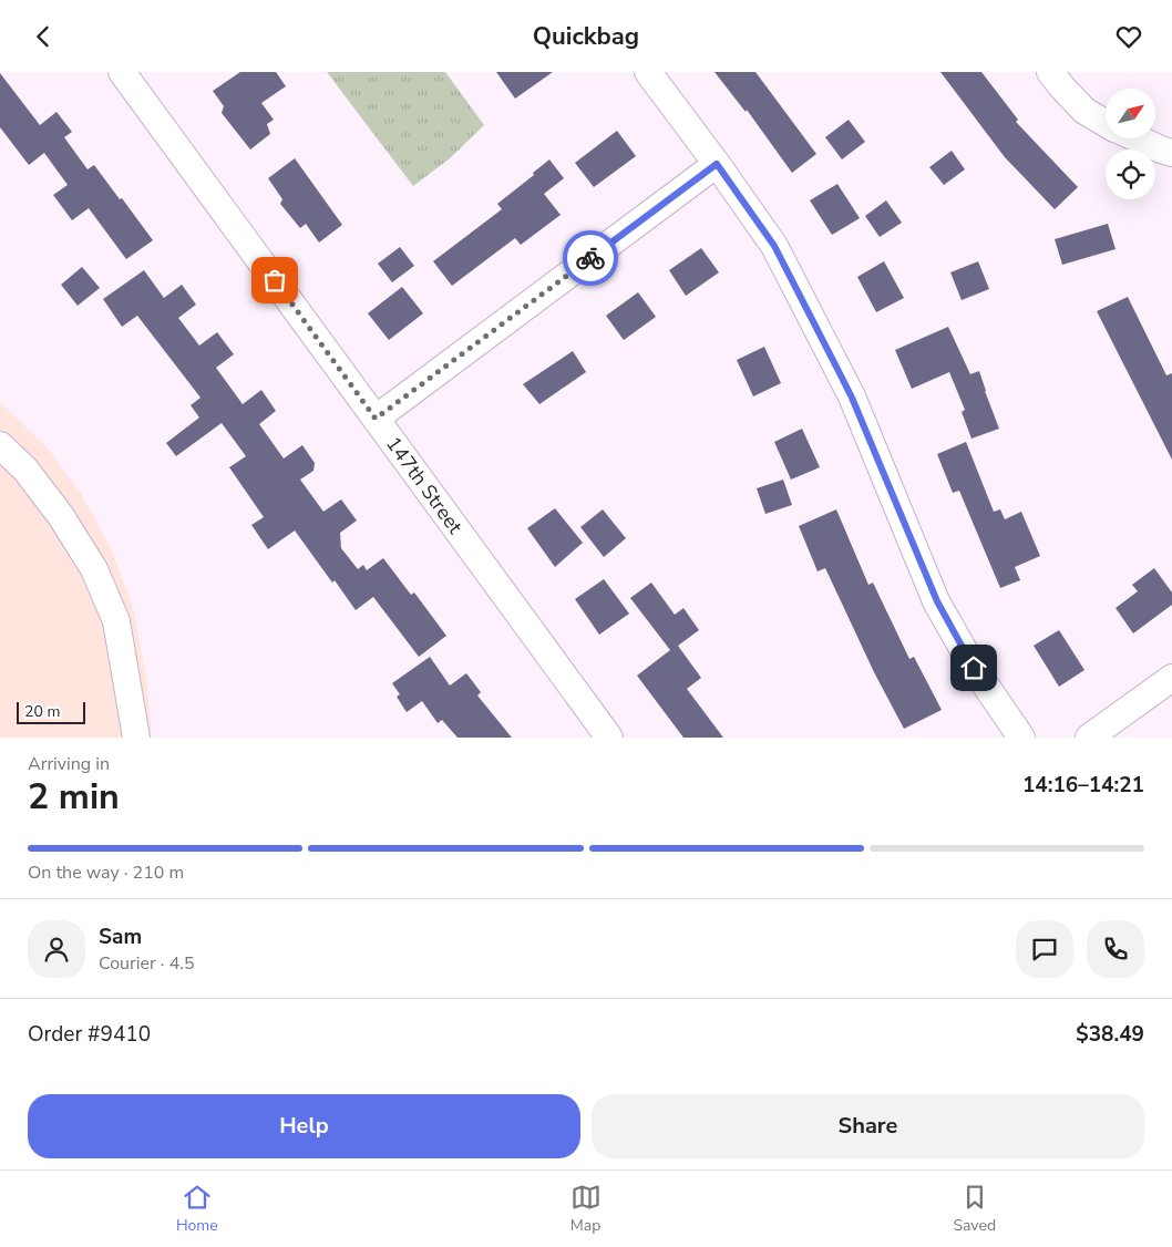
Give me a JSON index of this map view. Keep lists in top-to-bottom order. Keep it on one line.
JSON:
{"streets":{"street":["147th Street"]},"scale_bar":"20 m","north":"top right","page":{"header":"Quickbag","scale":"20 m","heading":["2 min","Arriving in","14:16–14:21"],"panel":["Sam","Courier · 4.5","Order #9410","$38.49"],"bar":"On the way · 210 m","buttons":["Help","Share"],"tabs":["Home","Map","Saved"]}}
